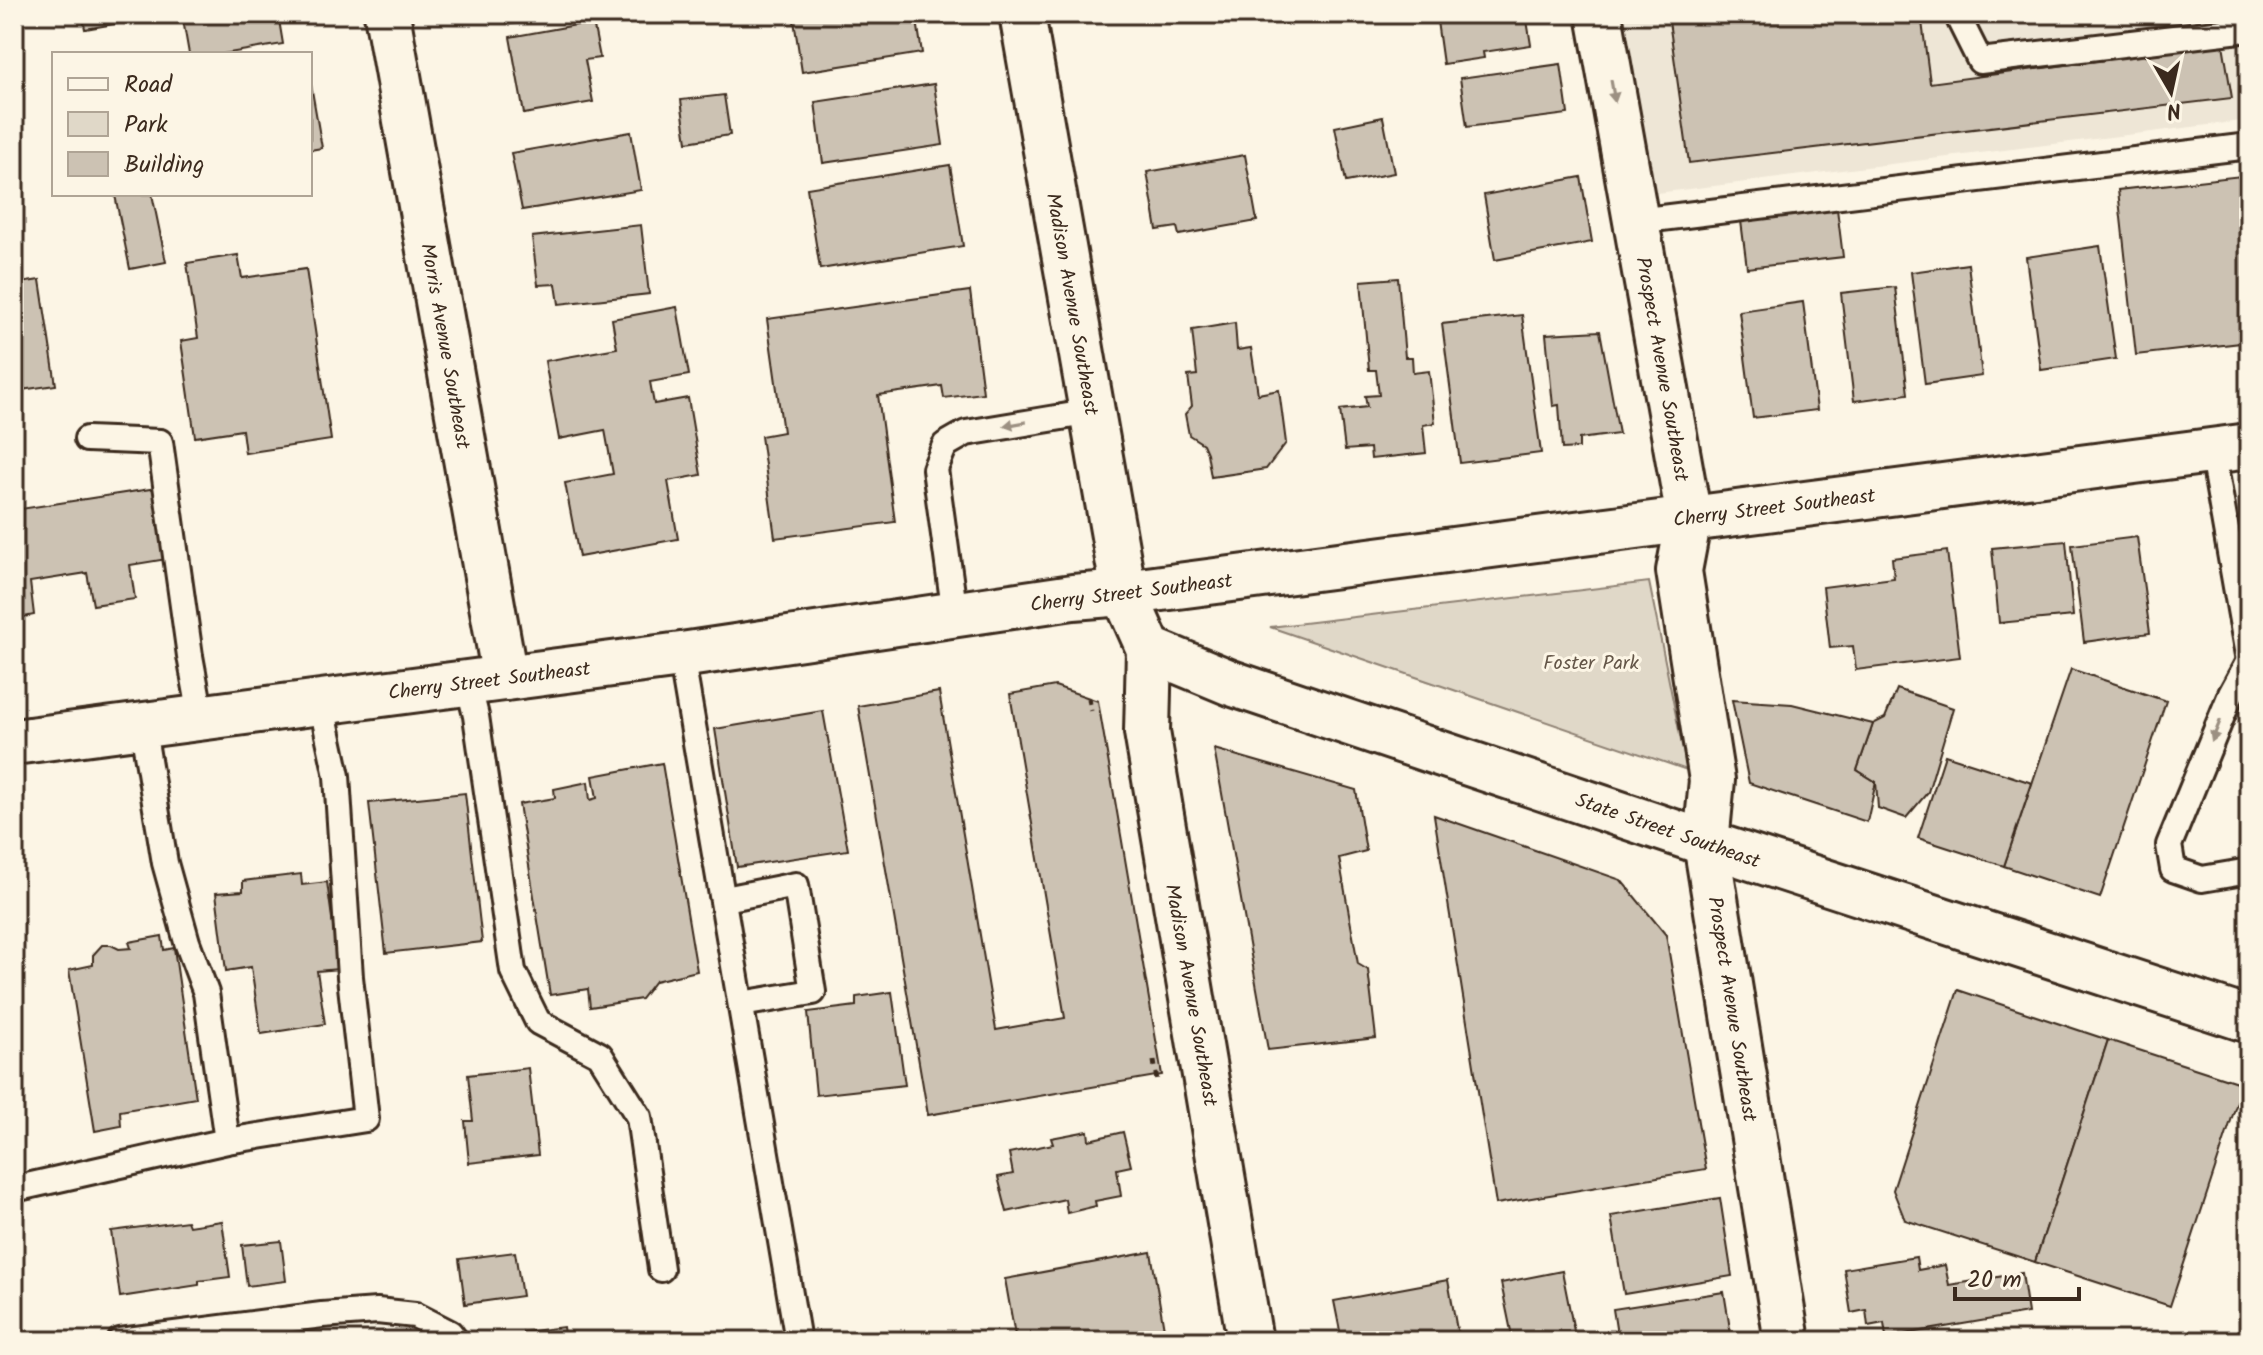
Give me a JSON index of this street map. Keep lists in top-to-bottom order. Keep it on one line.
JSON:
{"streets":{"street":["Madison Avenue Southeast","Morris Avenue Southeast","Prospect Avenue Southeast","Cherry Street Southeast","State Street Southeast"]},"crossings":[["Madison Avenue Southeast","Cherry Street Southeast"],["Madison Avenue Southeast","State Street Southeast"],["Morris Avenue Southeast","Cherry Street Southeast"],["Prospect Avenue Southeast","Cherry Street Southeast"],["Prospect Avenue Southeast","State Street Southeast"]],"parks":["Foster Park"],"legend":["Road","Park","Building"],"scale_bar":"20 m","north":"bottom"}
